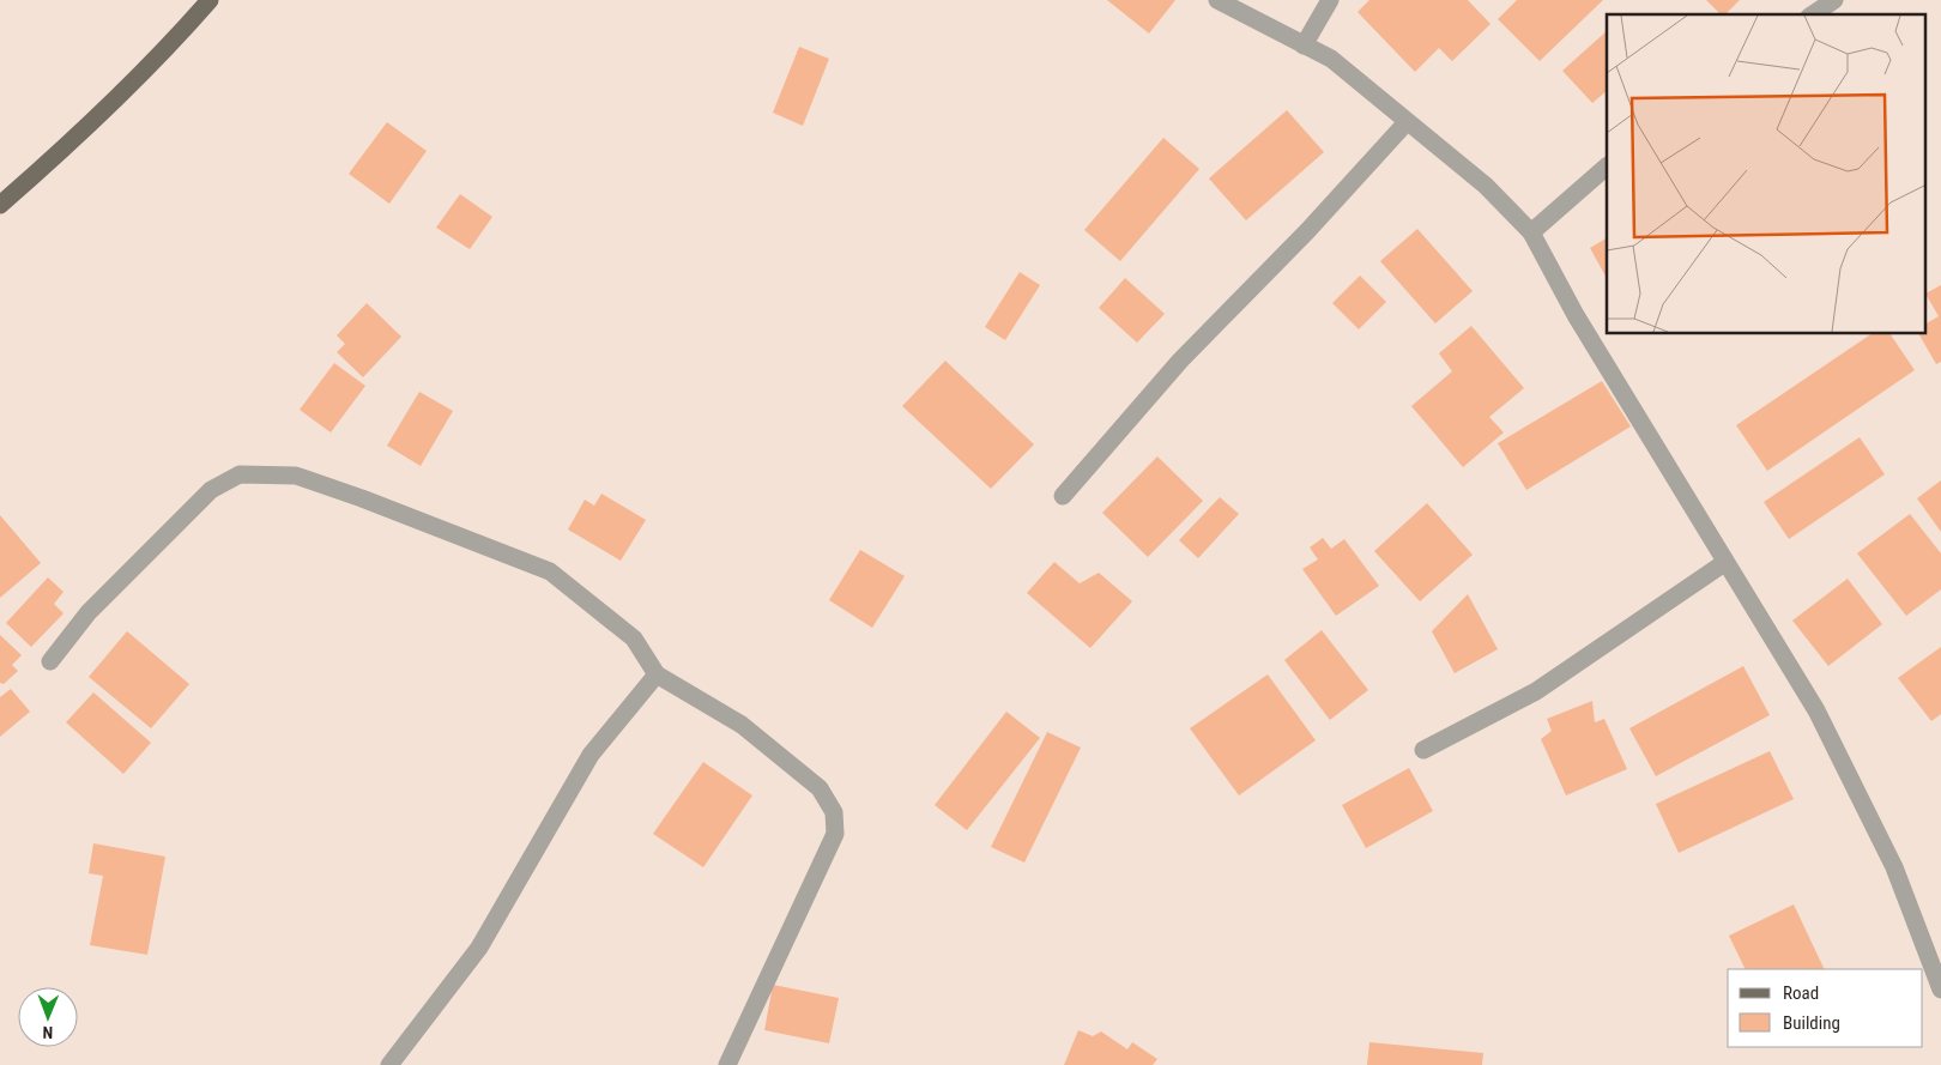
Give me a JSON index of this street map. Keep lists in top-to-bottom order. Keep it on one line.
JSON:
{"legend":["Road","Building"],"north":"bottom"}
